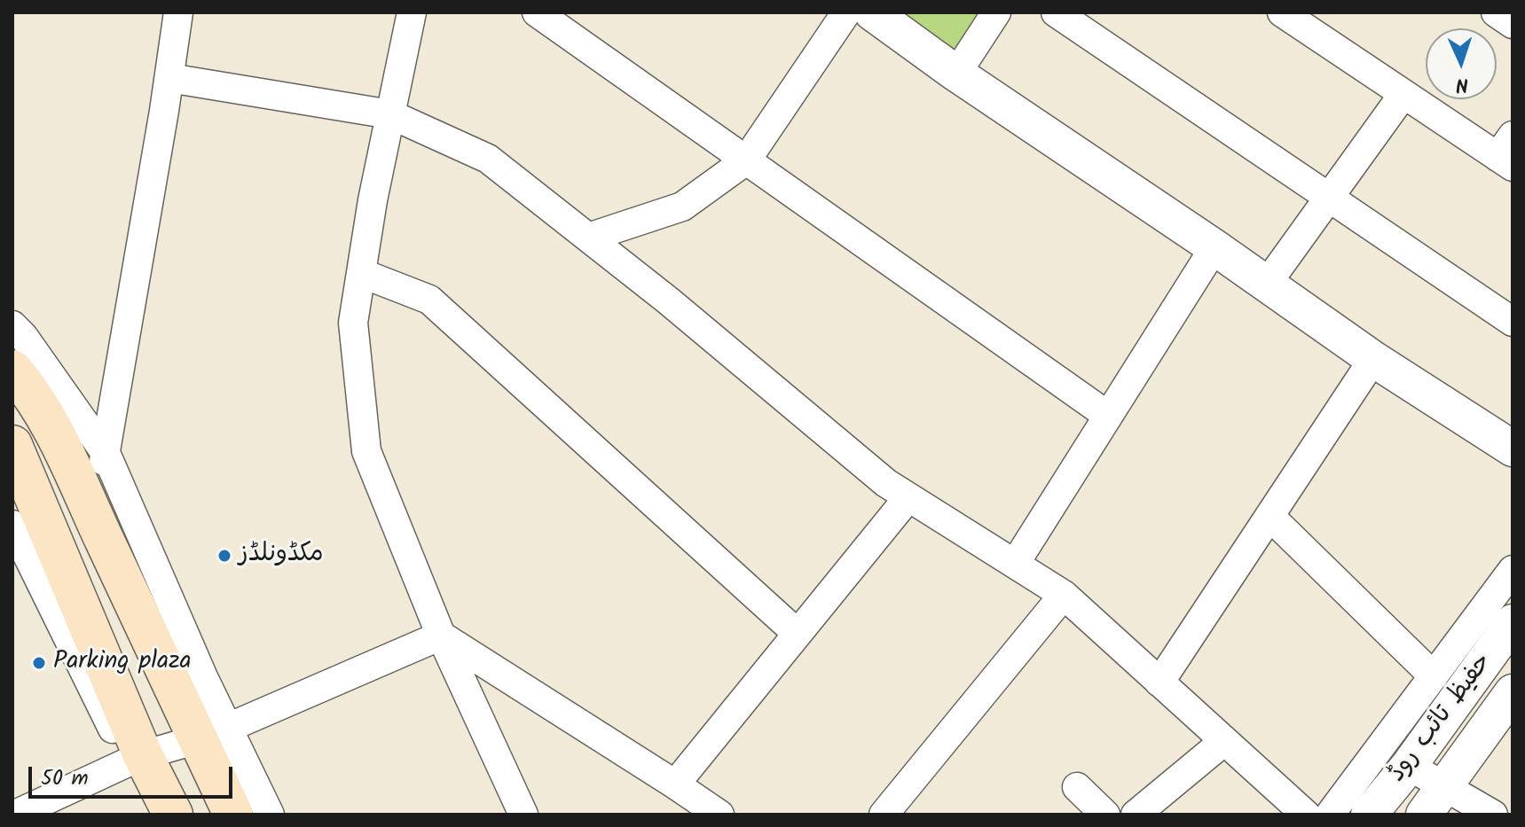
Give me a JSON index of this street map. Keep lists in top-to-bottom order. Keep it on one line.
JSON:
{"streets":{"street":["حفیظ تائب روڈ"]},"places":["مکڈونلڈز","Parking plaza"],"scale_bar":"50 m","north":"bottom"}
